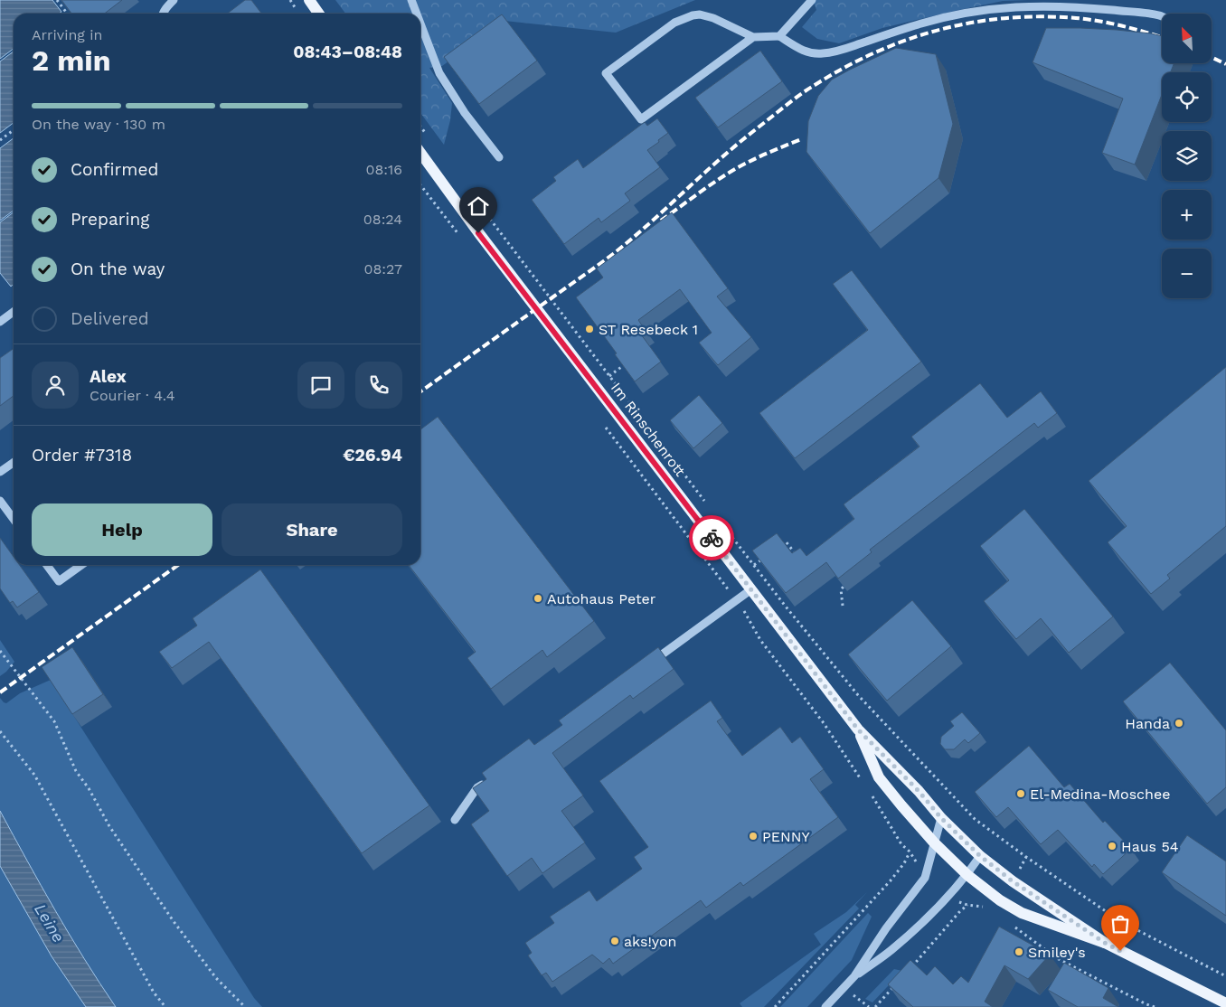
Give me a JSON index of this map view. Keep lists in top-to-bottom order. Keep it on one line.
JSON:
{"streets":{"main road":["Im Rinschenrott"]},"water":["Leine"],"places":["ST Resebeck 1","Autohaus Peter","Handa","El-Medina-Moschee","PENNY","Haus 54","aks!yon","Smiley's"],"north":"top left","page":{"map_buttons":["+","−"],"heading":["2 min","Arriving in","08:43–08:48"],"panel":["Alex","Courier · 4.4","Order #7318","€26.94"],"bar":"On the way · 130 m","list":[["Confirmed","08:16"],["Preparing","08:24"],["On the way","08:27"],"Delivered"],"buttons":["Help","Share"]}}
